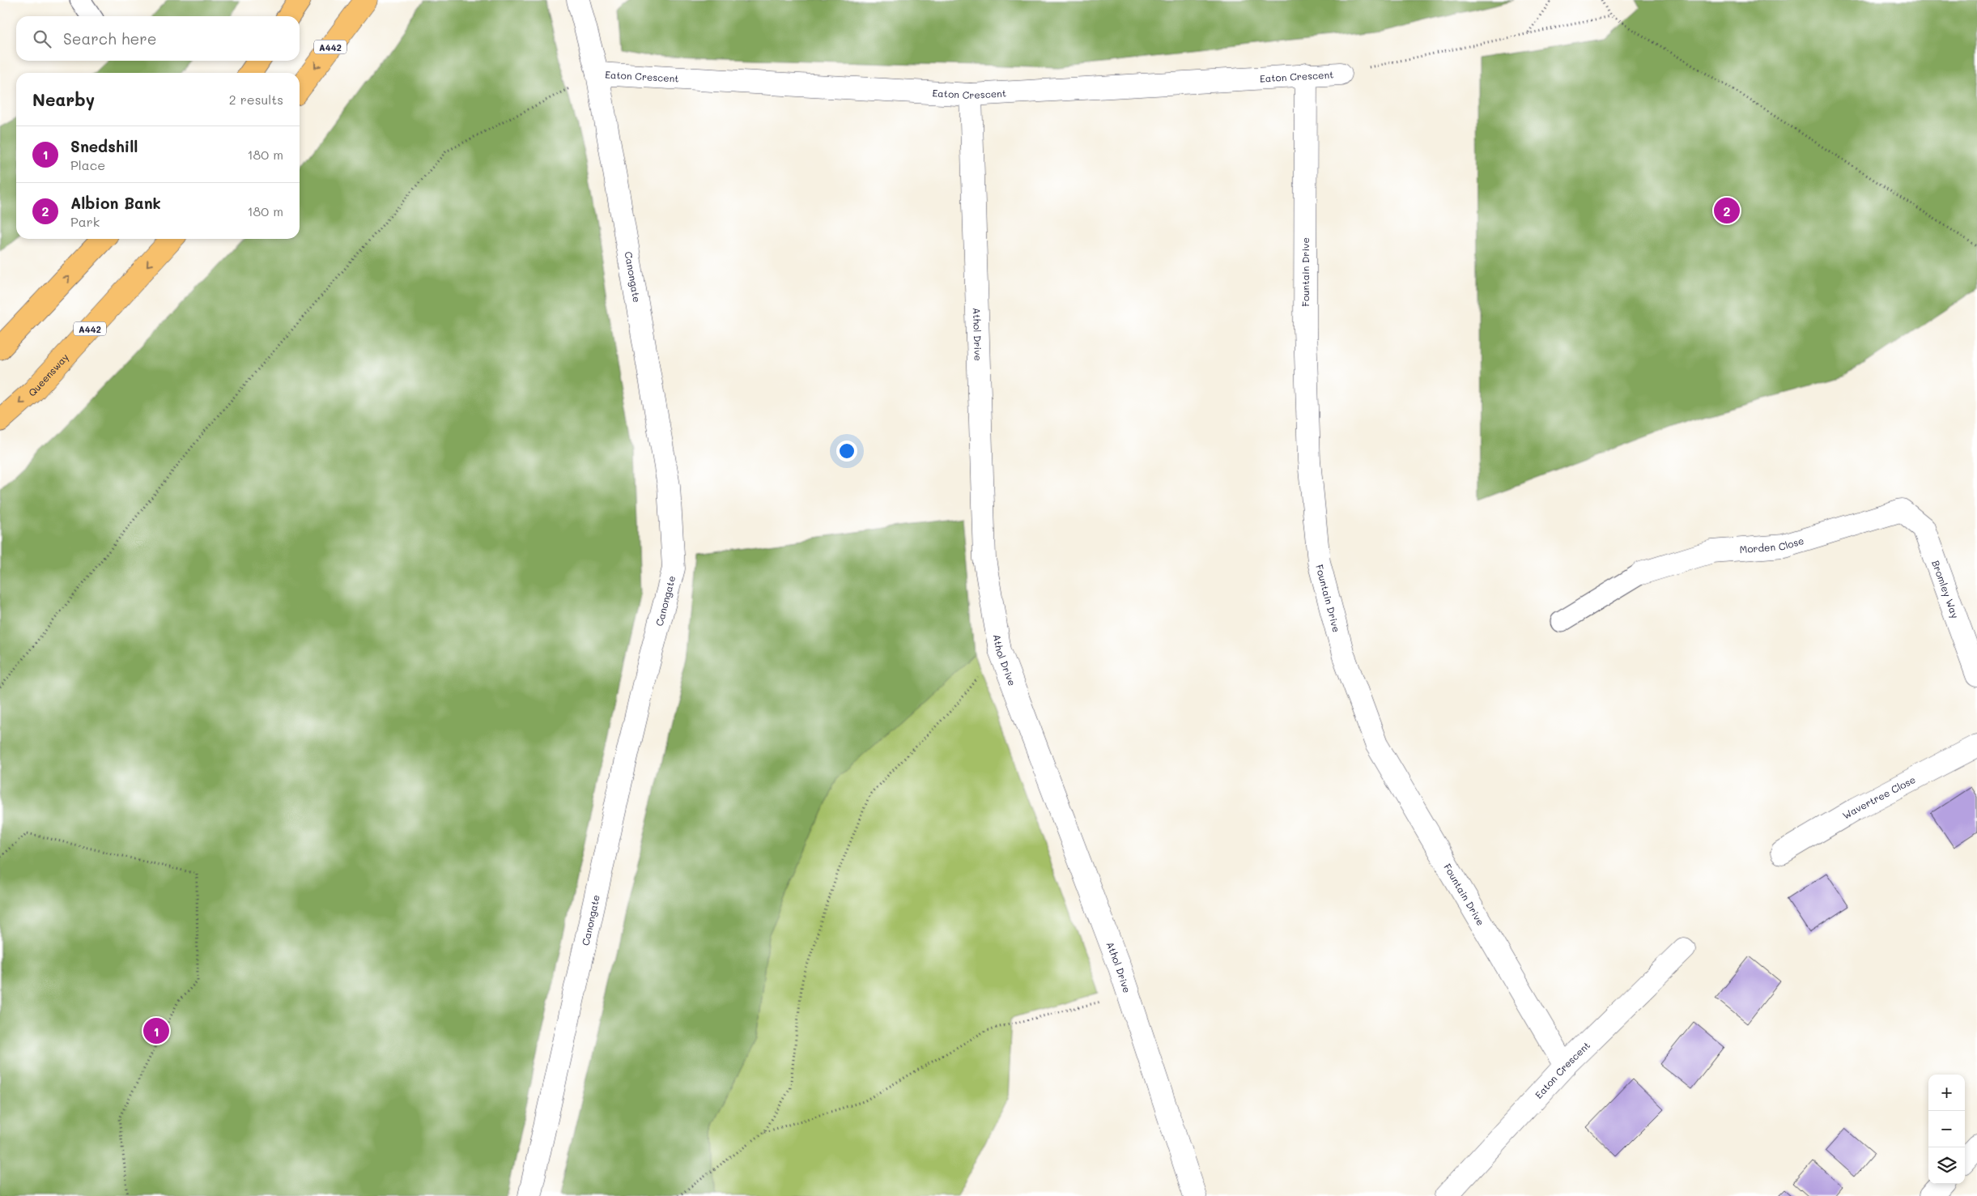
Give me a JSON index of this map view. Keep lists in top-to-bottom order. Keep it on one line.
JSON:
{"streets":{"highway":["A442","Queensway"],"street":["Eaton Crescent","Fountain Drive","Canongate","Athol Drive","Morden Close","Bromley Way","Wavertree Close"]},"crossings":[["Eaton Crescent","Fountain Drive"],["Eaton Crescent","Canongate"],["Eaton Crescent","Athol Drive"],["Morden Close","Bromley Way"]],"page":{"search":"Search here","heading":["Nearby","2 results"],"list":[{"mark":"1","name":"Snedshill","note":"Place","value":"180 m"},{"mark":"2","name":"Albion Bank","note":"Park","value":"180 m"}],"pins":["2","1"],"map_buttons":["+","−"]}}
